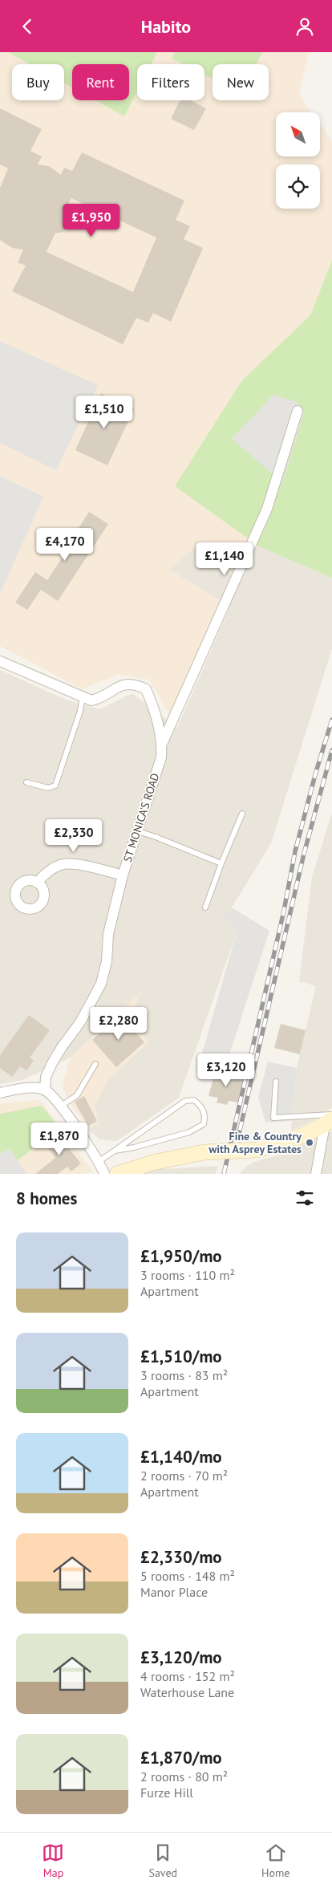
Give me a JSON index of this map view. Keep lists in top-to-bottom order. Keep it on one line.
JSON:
{"streets":{"street":["ST MONICA'S ROAD"]},"places":["Fine & Country with Asprey Estates"],"north":"top left","page":{"header":"Habito","chip":["Buy","Rent","Filters","New"],"price":["£1,950","£1,510","£4,170","£1,140","£2,330","£2,280","£3,120","£1,870"],"heading":"8 homes","list":[{"name":"£1,950/mo","note":"3 rooms · 110 m² · Apartment"},{"name":"£1,510/mo","note":"3 rooms · 83 m² · Apartment"},{"name":"£1,140/mo","note":"2 rooms · 70 m² · Apartment"},{"name":"£2,330/mo","note":"5 rooms · 148 m² · Manor Place"},{"name":"£3,120/mo","note":"4 rooms · 152 m² · Waterhouse Lane"},{"name":"£1,870/mo","note":"2 rooms · 80 m² · Furze Hill"}],"tabs":["Map","Saved","Home"]}}
